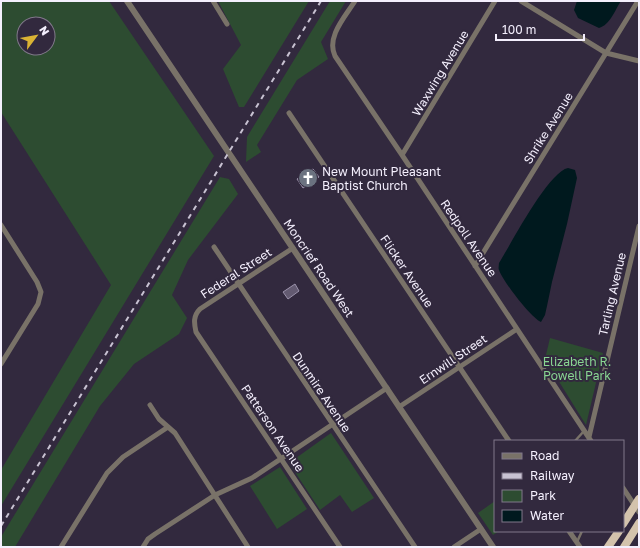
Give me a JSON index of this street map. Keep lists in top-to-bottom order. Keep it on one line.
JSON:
{"streets":{"street":["Waxwing Avenue","Shrike Avenue","Redpoll Avenue","Moncrief Road West","Flicker Avenue","Federal Street","Tarling Avenue","Ernwill Street","Dunmire Avenue","Patterson Avenue"]},"crossings":[["Waxwing Avenue","Redpoll Avenue"],["Shrike Avenue","Redpoll Avenue"],["Redpoll Avenue","Tarling Avenue"],["Redpoll Avenue","Ernwill Street"],["Moncrief Road West","Federal Street"],["Moncrief Road West","Ernwill Street"],["Flicker Avenue","Ernwill Street"],["Federal Street","Dunmire Avenue"],["Federal Street","Patterson Avenue"]],"parks":["Elizabeth R. Powell Park"],"places":{"church":["New Mount Pleasant Baptist Church"]},"legend":["Road","Railway","Park","Water"],"scale_bar":"100 m","north":"top right"}
